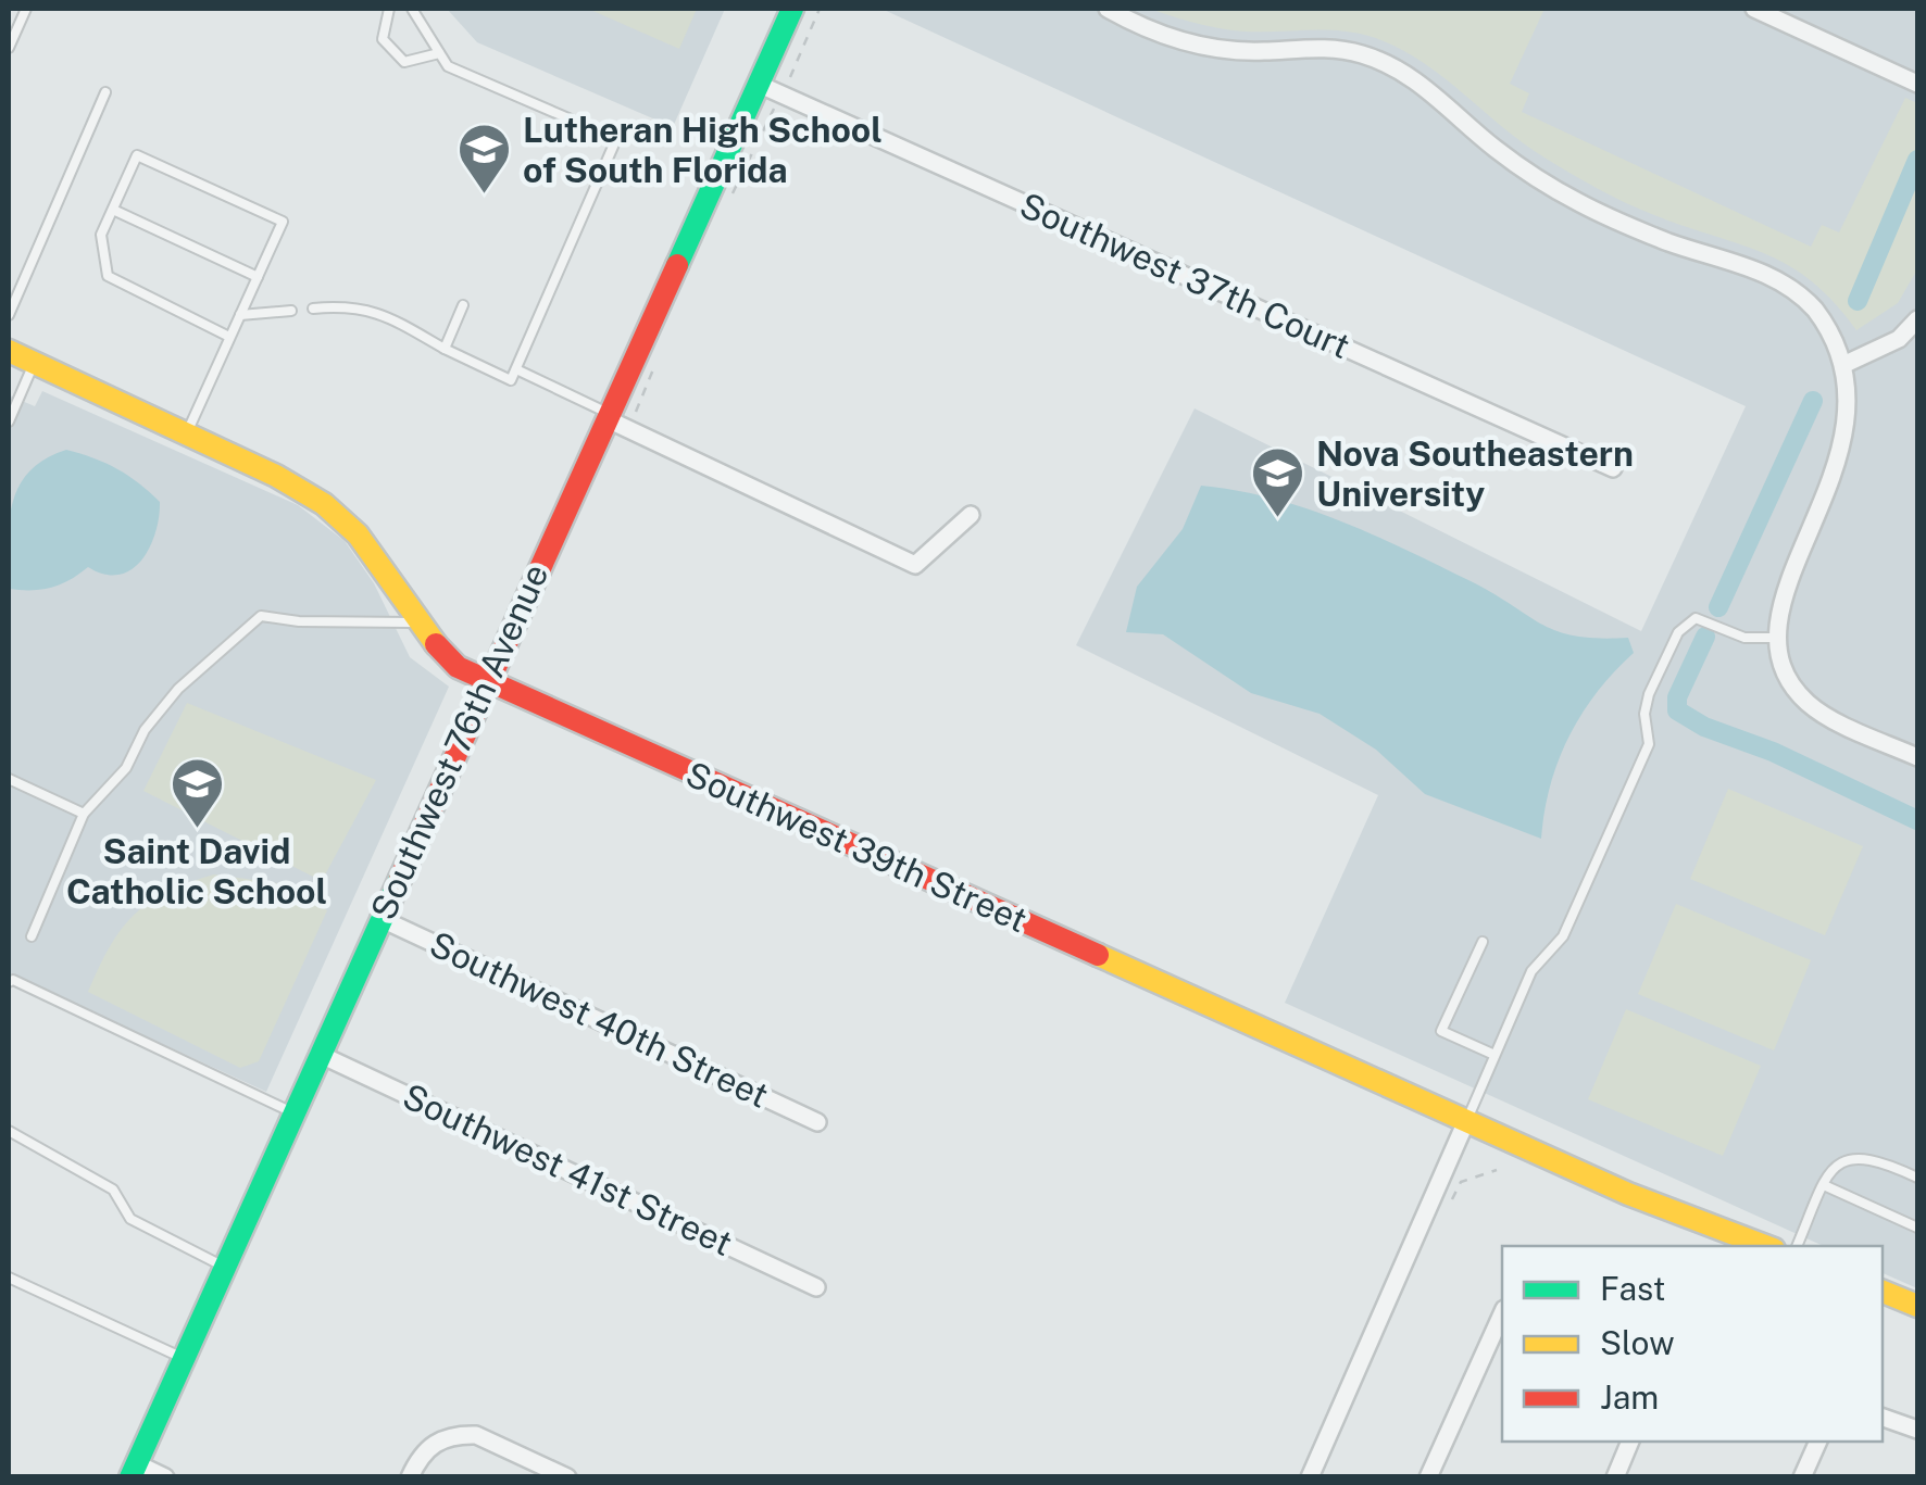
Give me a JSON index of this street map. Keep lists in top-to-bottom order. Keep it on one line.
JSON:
{"streets":{"street":["Southwest 37th Court","Southwest 76th Avenue","Southwest 39th Street","Southwest 40th Street","Southwest 41st Street"]},"crossings":[["Southwest 37th Court","Southwest 76th Avenue"],["Southwest 76th Avenue","Southwest 39th Street"],["Southwest 76th Avenue","Southwest 40th Street"],["Southwest 76th Avenue","Southwest 41st Street"]],"places":{"school or university":["Lutheran High School of South Florida","Nova Southeastern University","Saint David Catholic School"]},"legend":["Fast","Slow","Jam"]}
